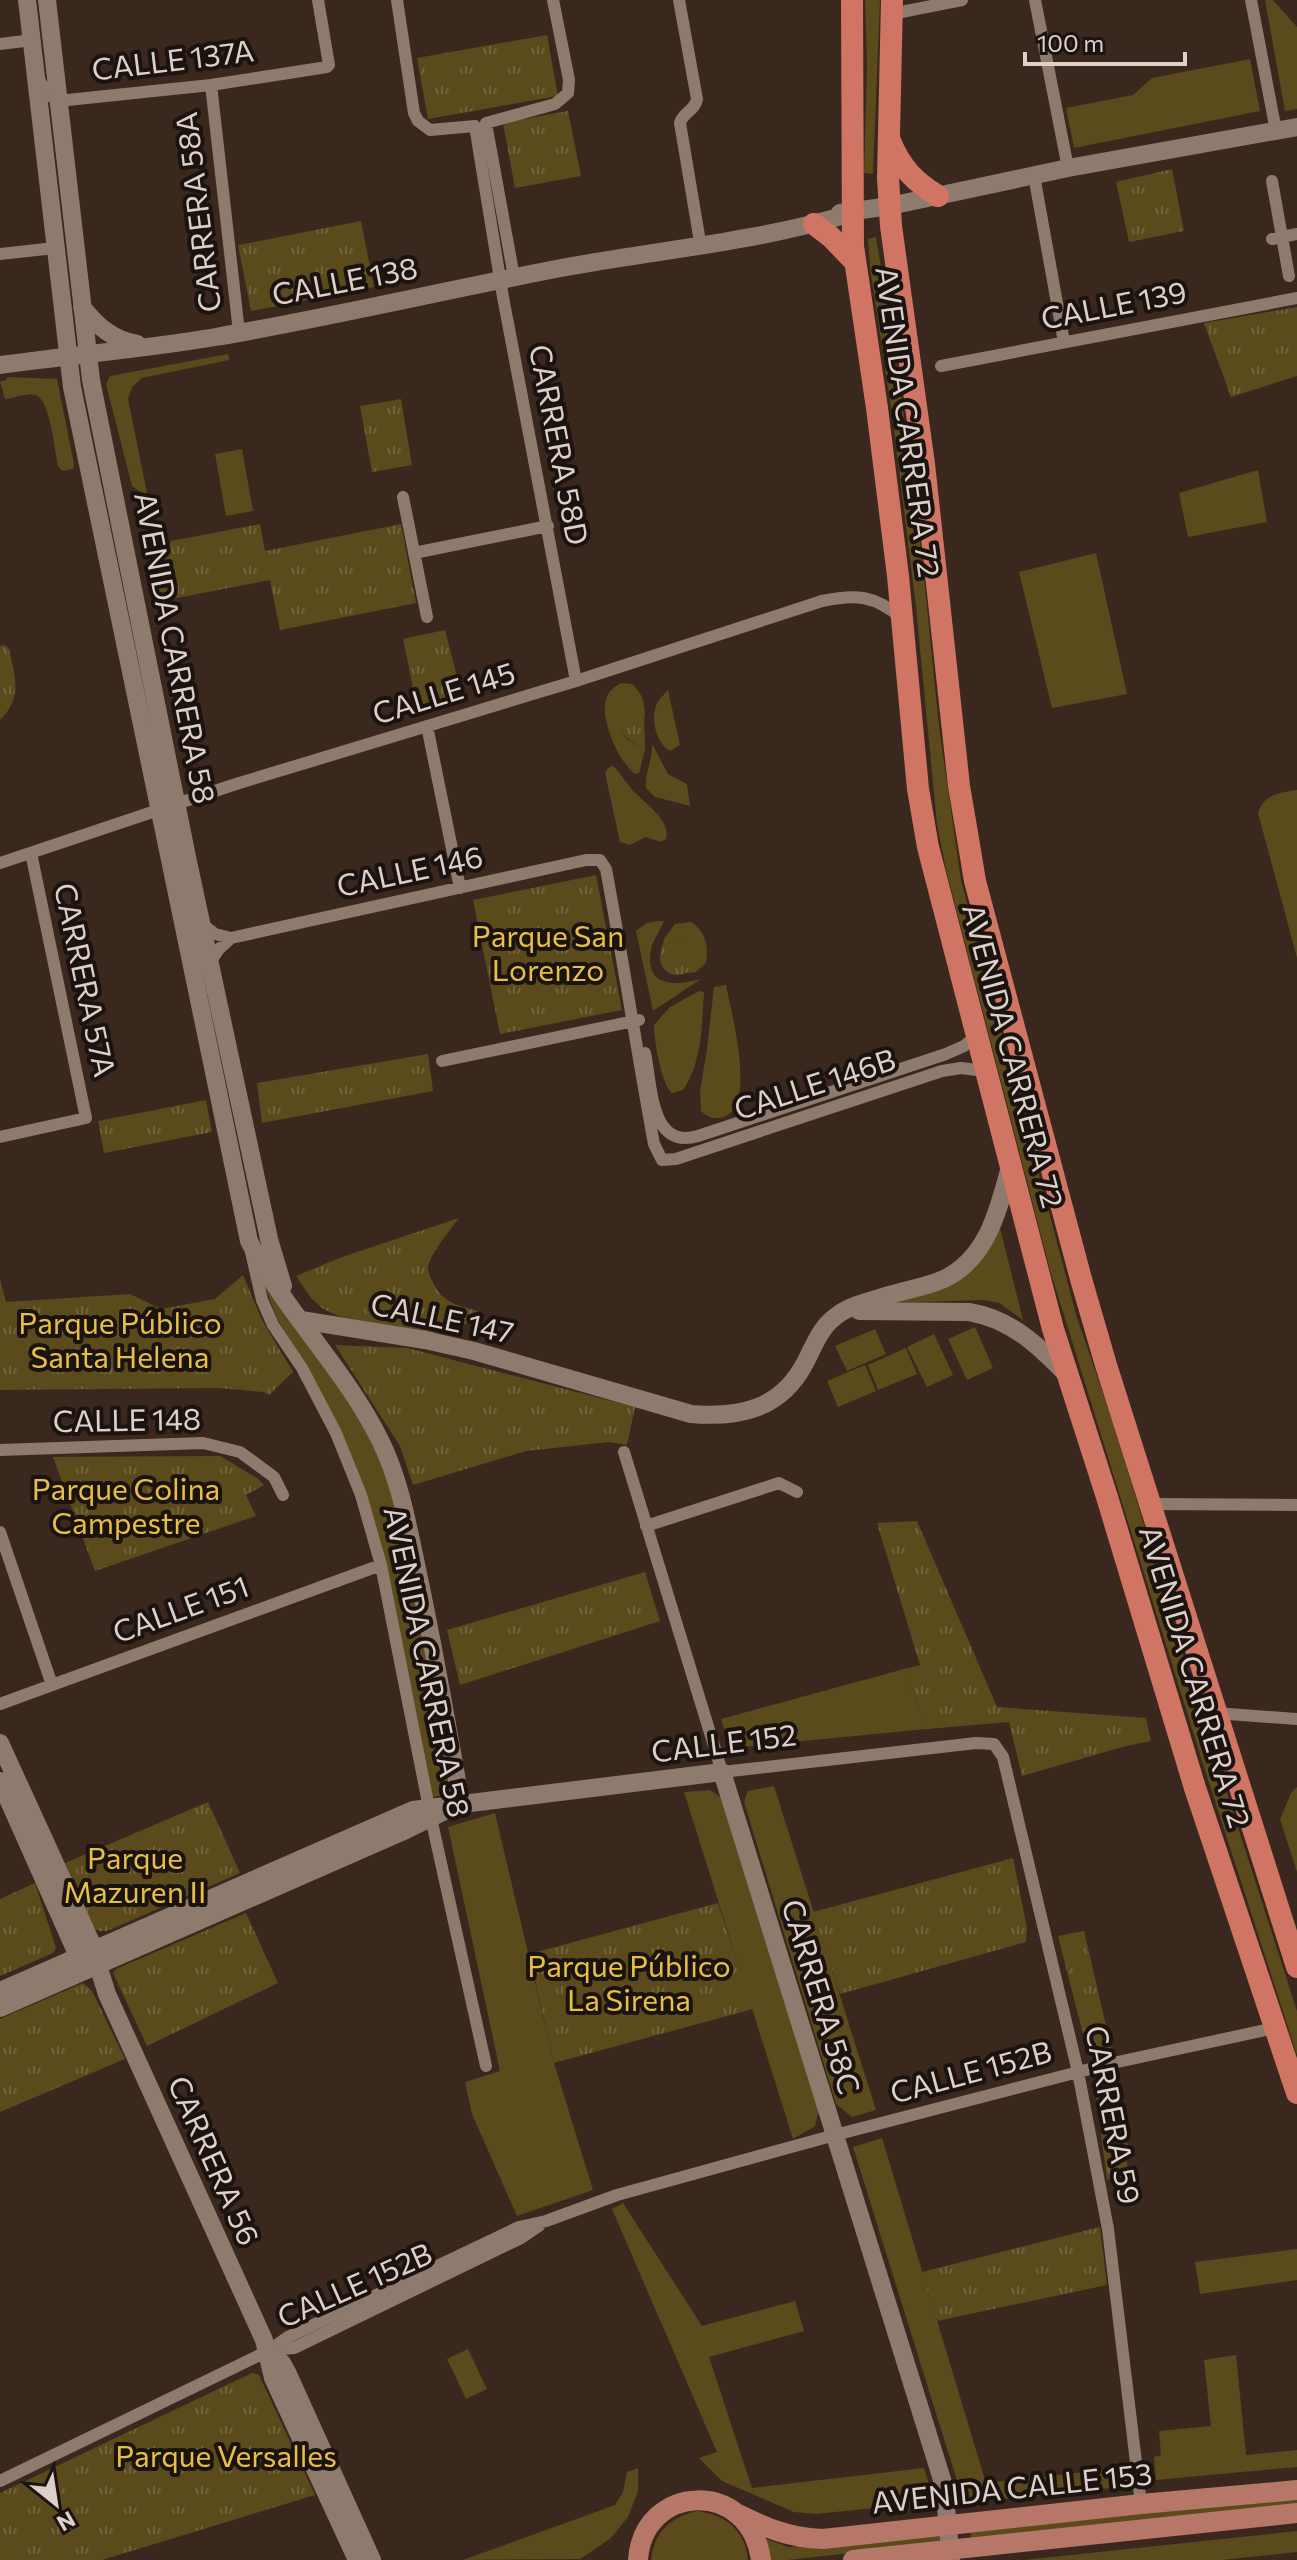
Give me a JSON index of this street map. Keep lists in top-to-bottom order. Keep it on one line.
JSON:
{"streets":{"highway":["AVENIDA CARRERA 72"],"main road":["CALLE 138","AVENIDA CARRERA 58","CALLE 147","CALLE 152","CARRERA 58C","CARRERA 56","AVENIDA CALLE 153"],"street":["CALLE 137A","CARRERA 58A","CALLE 139","CARRERA 58D","CALLE 145","CALLE 146","CARRERA 57A","CALLE 146B","CALLE 148","CALLE 151","CALLE 152B","CARRERA 59"]},"crossings":[["CALLE 137A","CARRERA 58A"],["CALLE 137A","AVENIDA CARRERA 58"],["CARRERA 58A","CALLE 138"],["CALLE 138","AVENIDA CARRERA 72"],["CALLE 138","CARRERA 58D"],["CALLE 138","AVENIDA CARRERA 58"],["AVENIDA CARRERA 72","CALLE 145"],["AVENIDA CARRERA 72","CALLE 146B"],["AVENIDA CARRERA 72","CALLE 147"],["AVENIDA CARRERA 72","CALLE 152B"],["CARRERA 58D","CALLE 145"],["AVENIDA CARRERA 58","CALLE 145"],["AVENIDA CARRERA 58","CALLE 147"],["AVENIDA CARRERA 58","CALLE 151"],["AVENIDA CARRERA 58","CALLE 152"],["CALLE 145","CARRERA 57A"],["CALLE 146","CALLE 146B"],["CALLE 152","CARRERA 58C"],["CALLE 152","CARRERA 59"],["CALLE 152","CARRERA 56"],["CARRERA 58C","CALLE 152B"],["CARRERA 58C","AVENIDA CALLE 153"],["CALLE 152B","CARRERA 59"],["CALLE 152B","CARRERA 56"],["CARRERA 59","AVENIDA CALLE 153"]],"parks":["Parque San Lorenzo","Parque Público Santa Helena","Parque Colina Campestre","Parque Mazuren II","Parque Público La Sirena","Parque Versalles"],"scale_bar":"100 m","north":"bottom right"}
